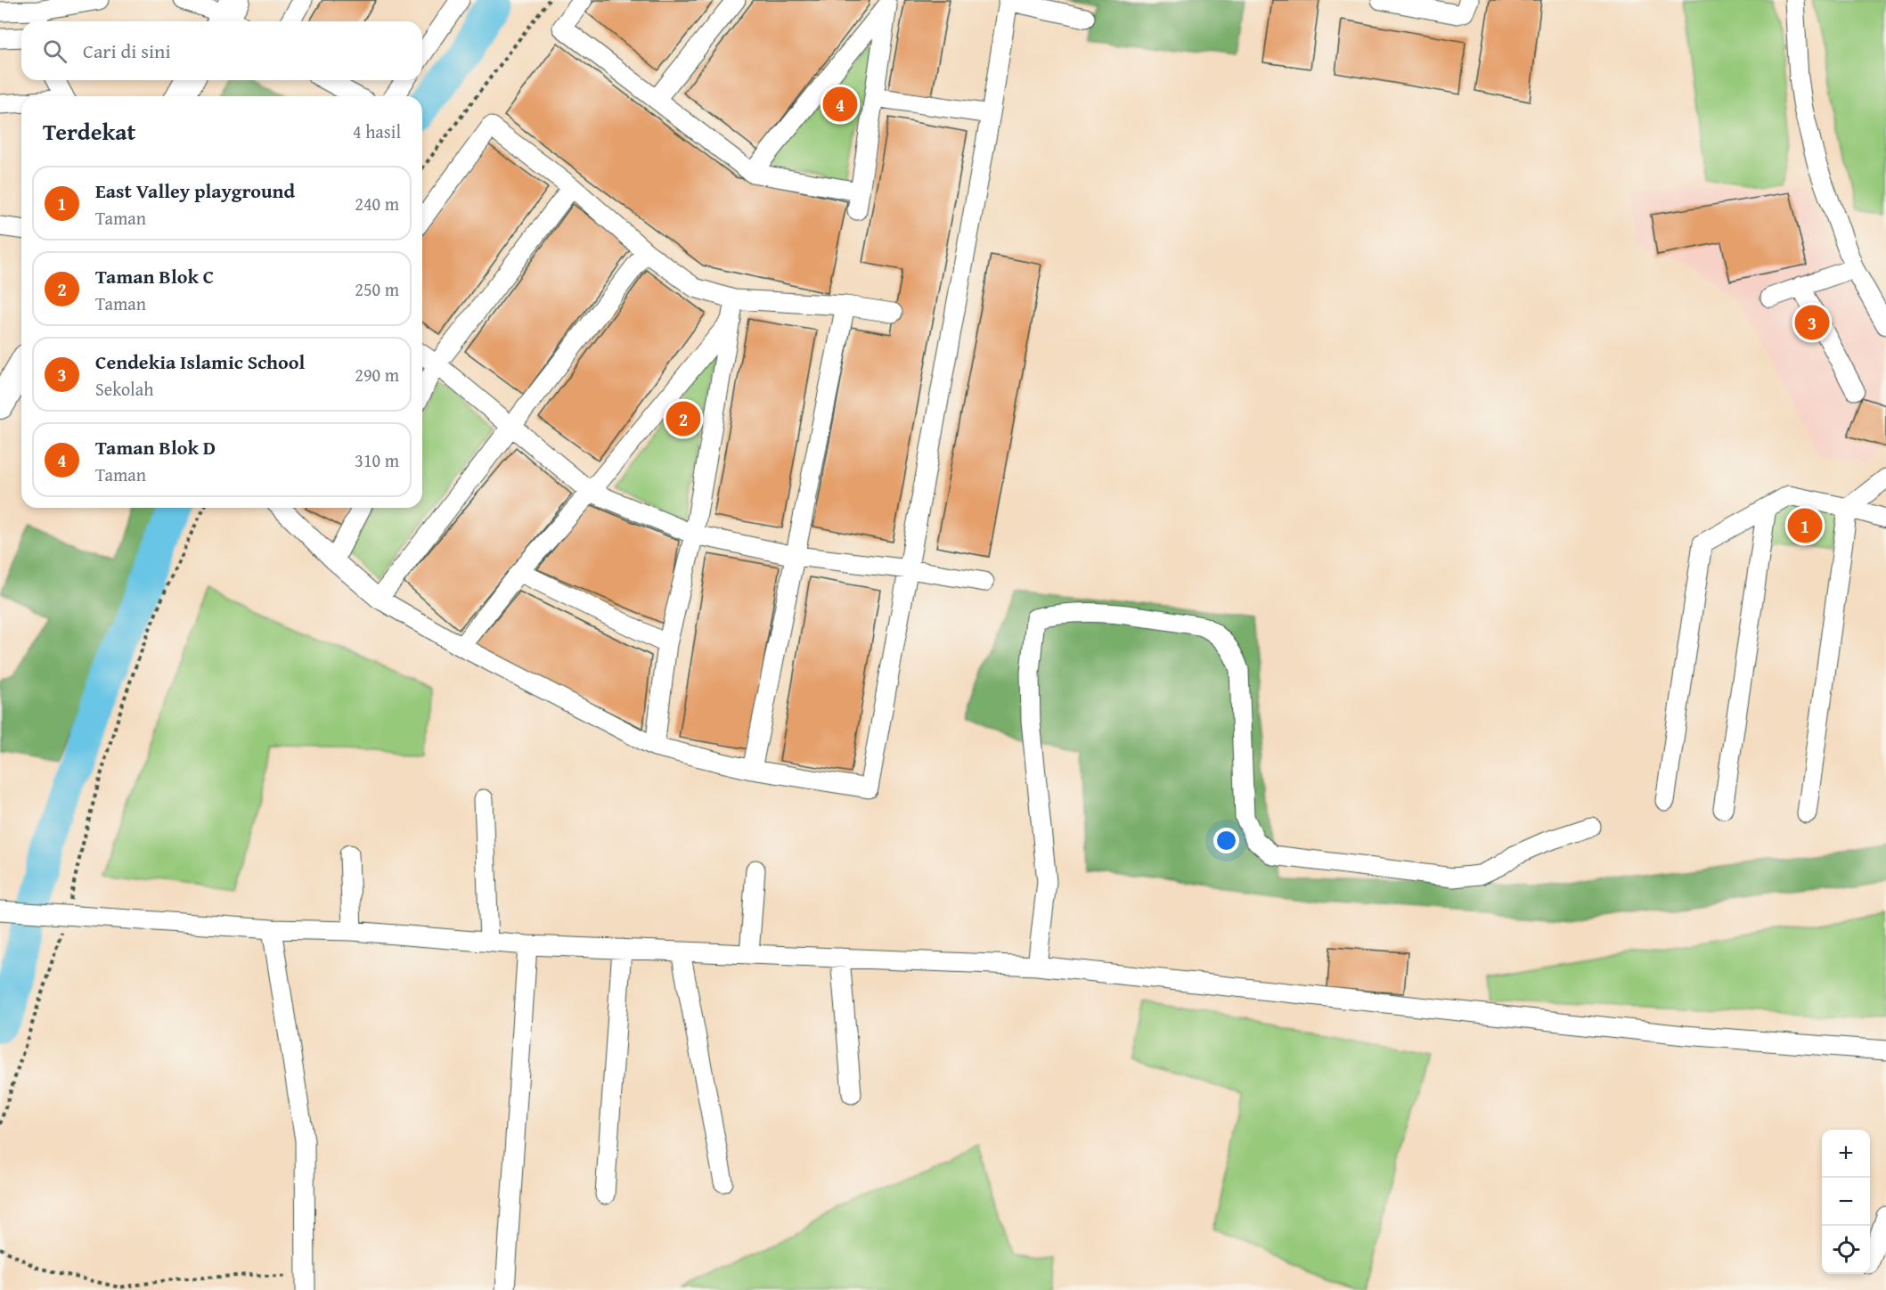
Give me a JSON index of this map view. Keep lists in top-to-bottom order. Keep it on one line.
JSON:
{"page":{"search":"Cari di sini","pins":["4","3","2","1"],"heading":["Terdekat","4 hasil"],"list":[{"mark":"1","name":"East Valley playground","note":"Taman","value":"240 m"},{"mark":"2","name":"Taman Blok C","note":"Taman","value":"250 m"},{"mark":"3","name":"Cendekia Islamic School","note":"Sekolah","value":"290 m"},{"mark":"4","name":"Taman Blok D","note":"Taman","value":"310 m"}],"map_buttons":["+","−"]}}
